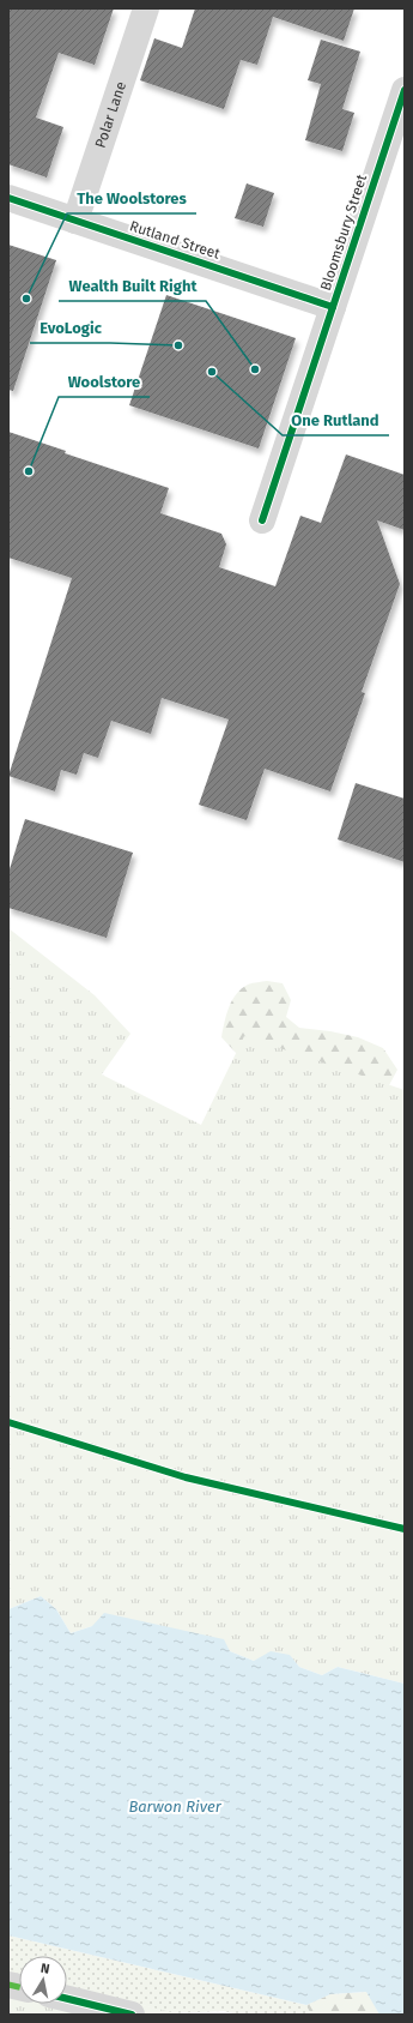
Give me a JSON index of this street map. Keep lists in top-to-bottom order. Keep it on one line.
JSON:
{"streets":{"street":["Polar Lane","Bloomsbury Street","Rutland Street"]},"crossings":[["Polar Lane","Rutland Street"],["Bloomsbury Street","Rutland Street"]],"water":["Barwon River"],"places":["The Woolstores","EvoLogic","Wealth Built Right","One Rutland","Woolstore"],"north":"top"}
